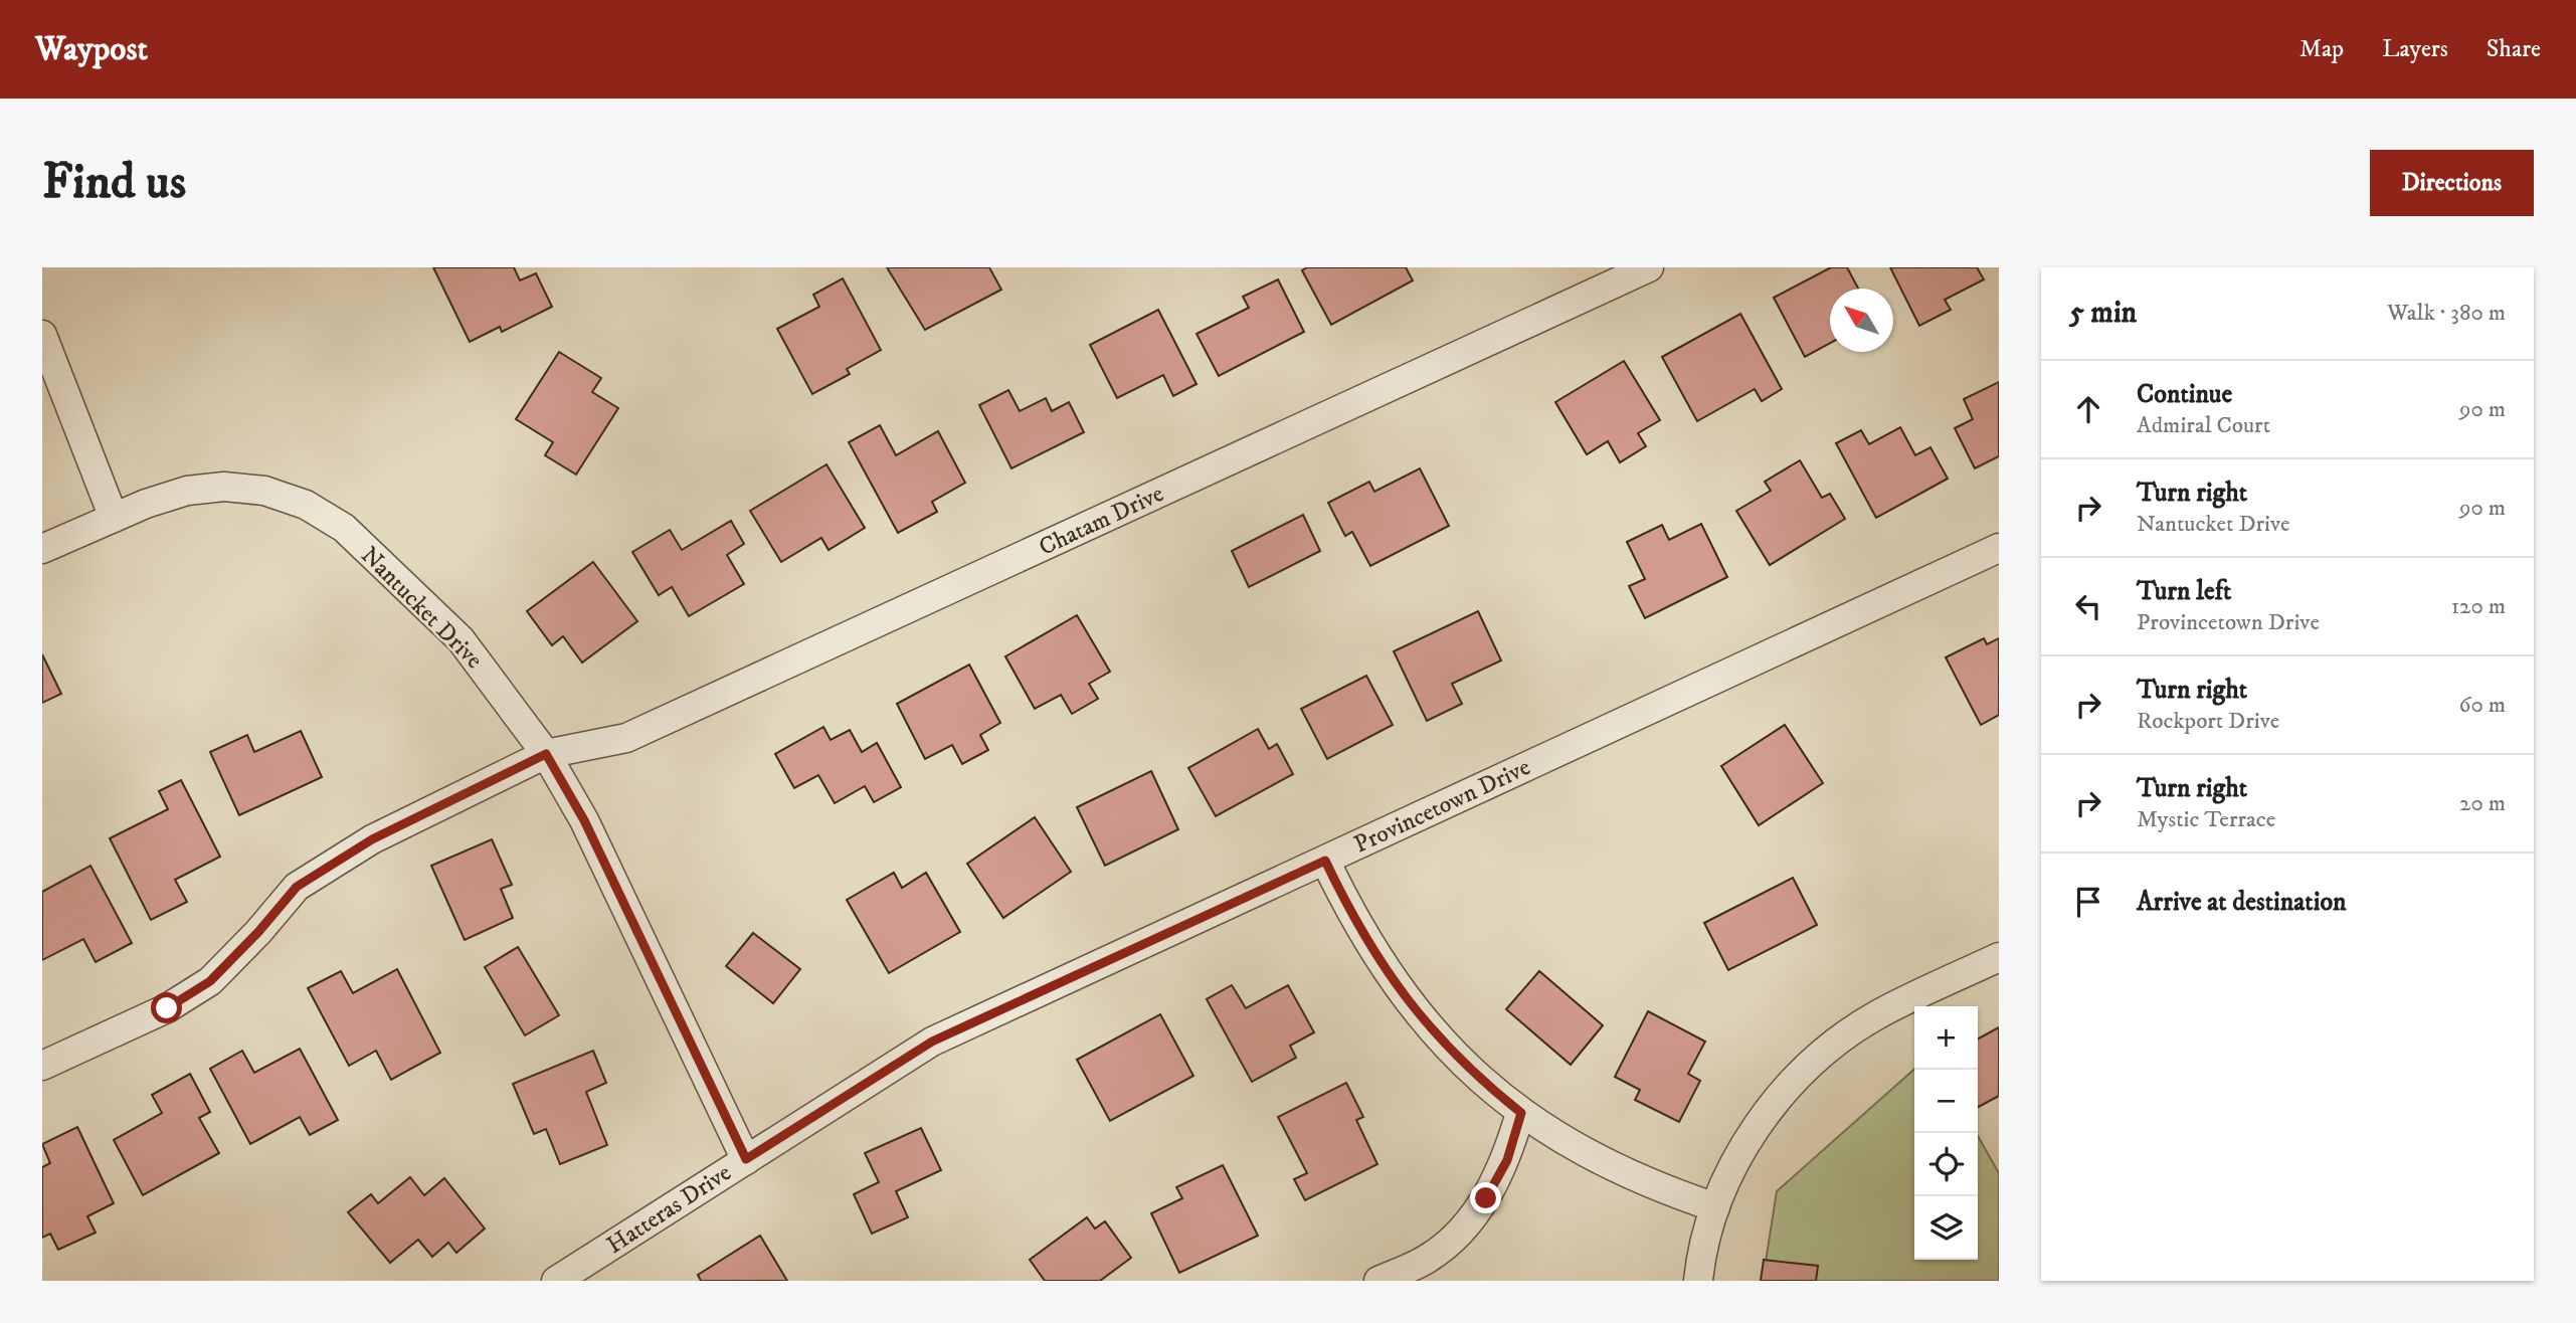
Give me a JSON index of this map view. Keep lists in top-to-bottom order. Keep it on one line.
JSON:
{"streets":{"street":["Chatam Drive","Nantucket Drive","Provincetown Drive","Hatteras Drive"]},"crossings":[["Chatam Drive","Nantucket Drive"],["Nantucket Drive","Provincetown Drive"],["Nantucket Drive","Hatteras Drive"],["Provincetown Drive","Hatteras Drive"]],"north":"top left","page":{"header":"Waypost","nav":["Map","Layers","Share"],"buttons":"Directions","title":"Find us","heading":["5 min","Walk · 380 m"],"list":[["Continue","Admiral Court","90 m"],["Turn right","Nantucket Drive","90 m"],["Turn left","Provincetown Drive","120 m"],["Turn right","Rockport Drive","60 m"],["Turn right","Mystic Terrace","20 m"],"Arrive at destination"],"map_buttons":["+","−"]}}
